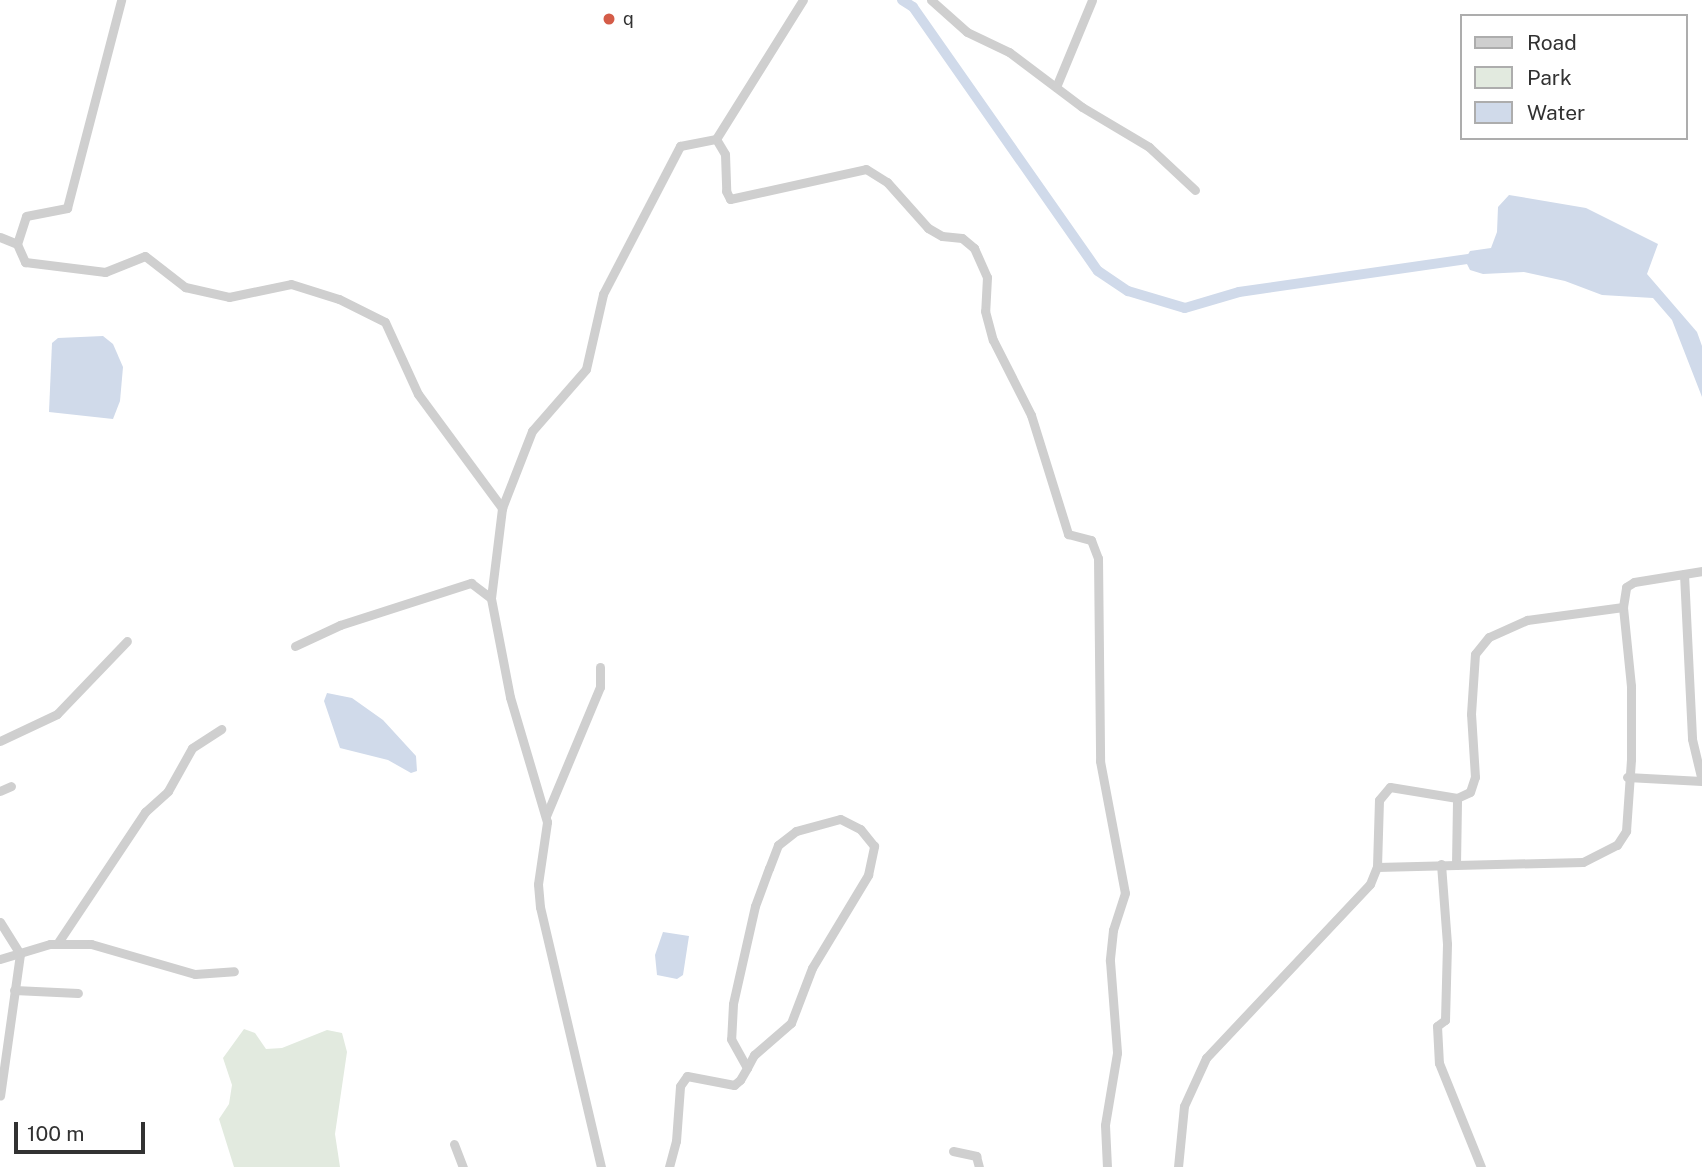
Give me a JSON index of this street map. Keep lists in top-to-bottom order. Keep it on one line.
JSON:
{"places":["q"],"legend":["Road","Park","Water"],"scale_bar":"100 m"}
